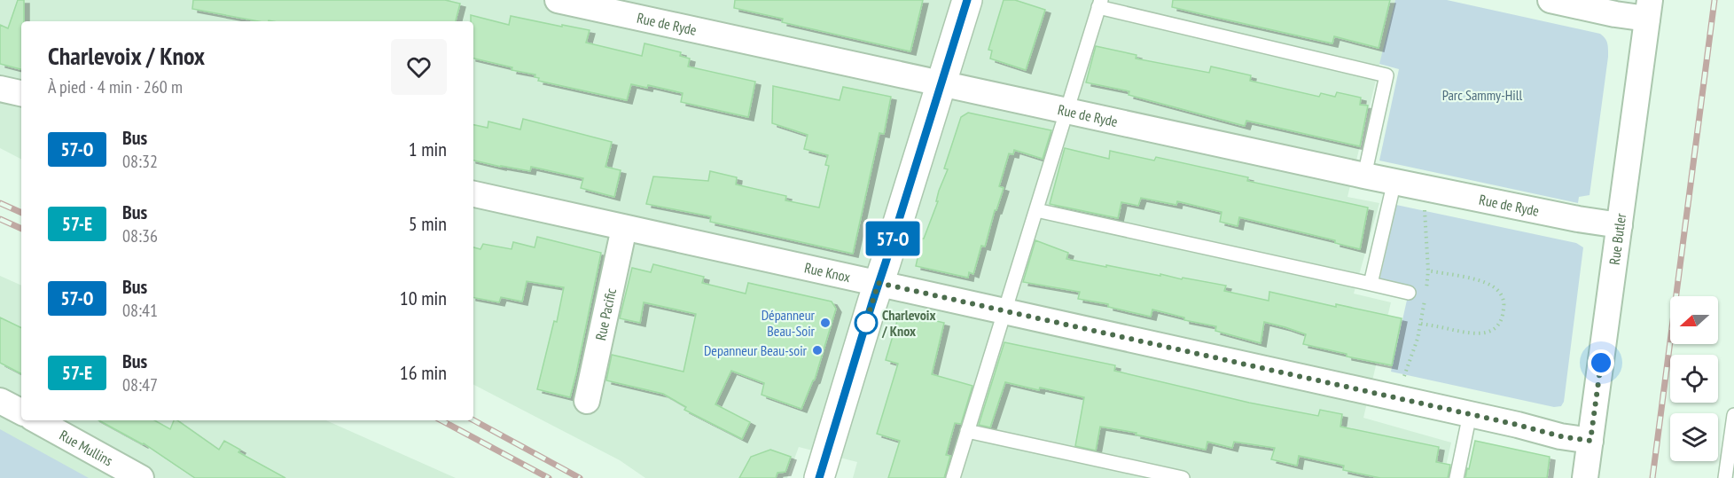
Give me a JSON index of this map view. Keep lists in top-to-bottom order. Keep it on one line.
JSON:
{"streets":{"street":["Rue de Ryde","Rue Butler","Rue Knox","Rue Pacific","Rue Mullins"]},"crossings":[["Rue de Ryde","Rue Butler"],["Rue Butler","Rue Knox"],["Rue Knox","Rue Pacific"]],"parks":["Parc Sammy-Hill"],"places":["Dépanneur Beau-Soir","Charlevoix / Knox","Depanneur Beau-soir"],"lines":["bus line 57-O"],"north":"left","page":{"on_map":"57-O","heading":["Charlevoix / Knox","À pied · 4 min · 260 m"],"list":[{"mark":"57-O","name":"Bus","note":"08:32","value":"1 min"},{"mark":"57-E","name":"Bus","note":"08:36","value":"5 min"},{"mark":"57-O","name":"Bus","note":"08:41","value":"10 min"},{"mark":"57-E","name":"Bus","note":"08:47","value":"16 min"}]}}
